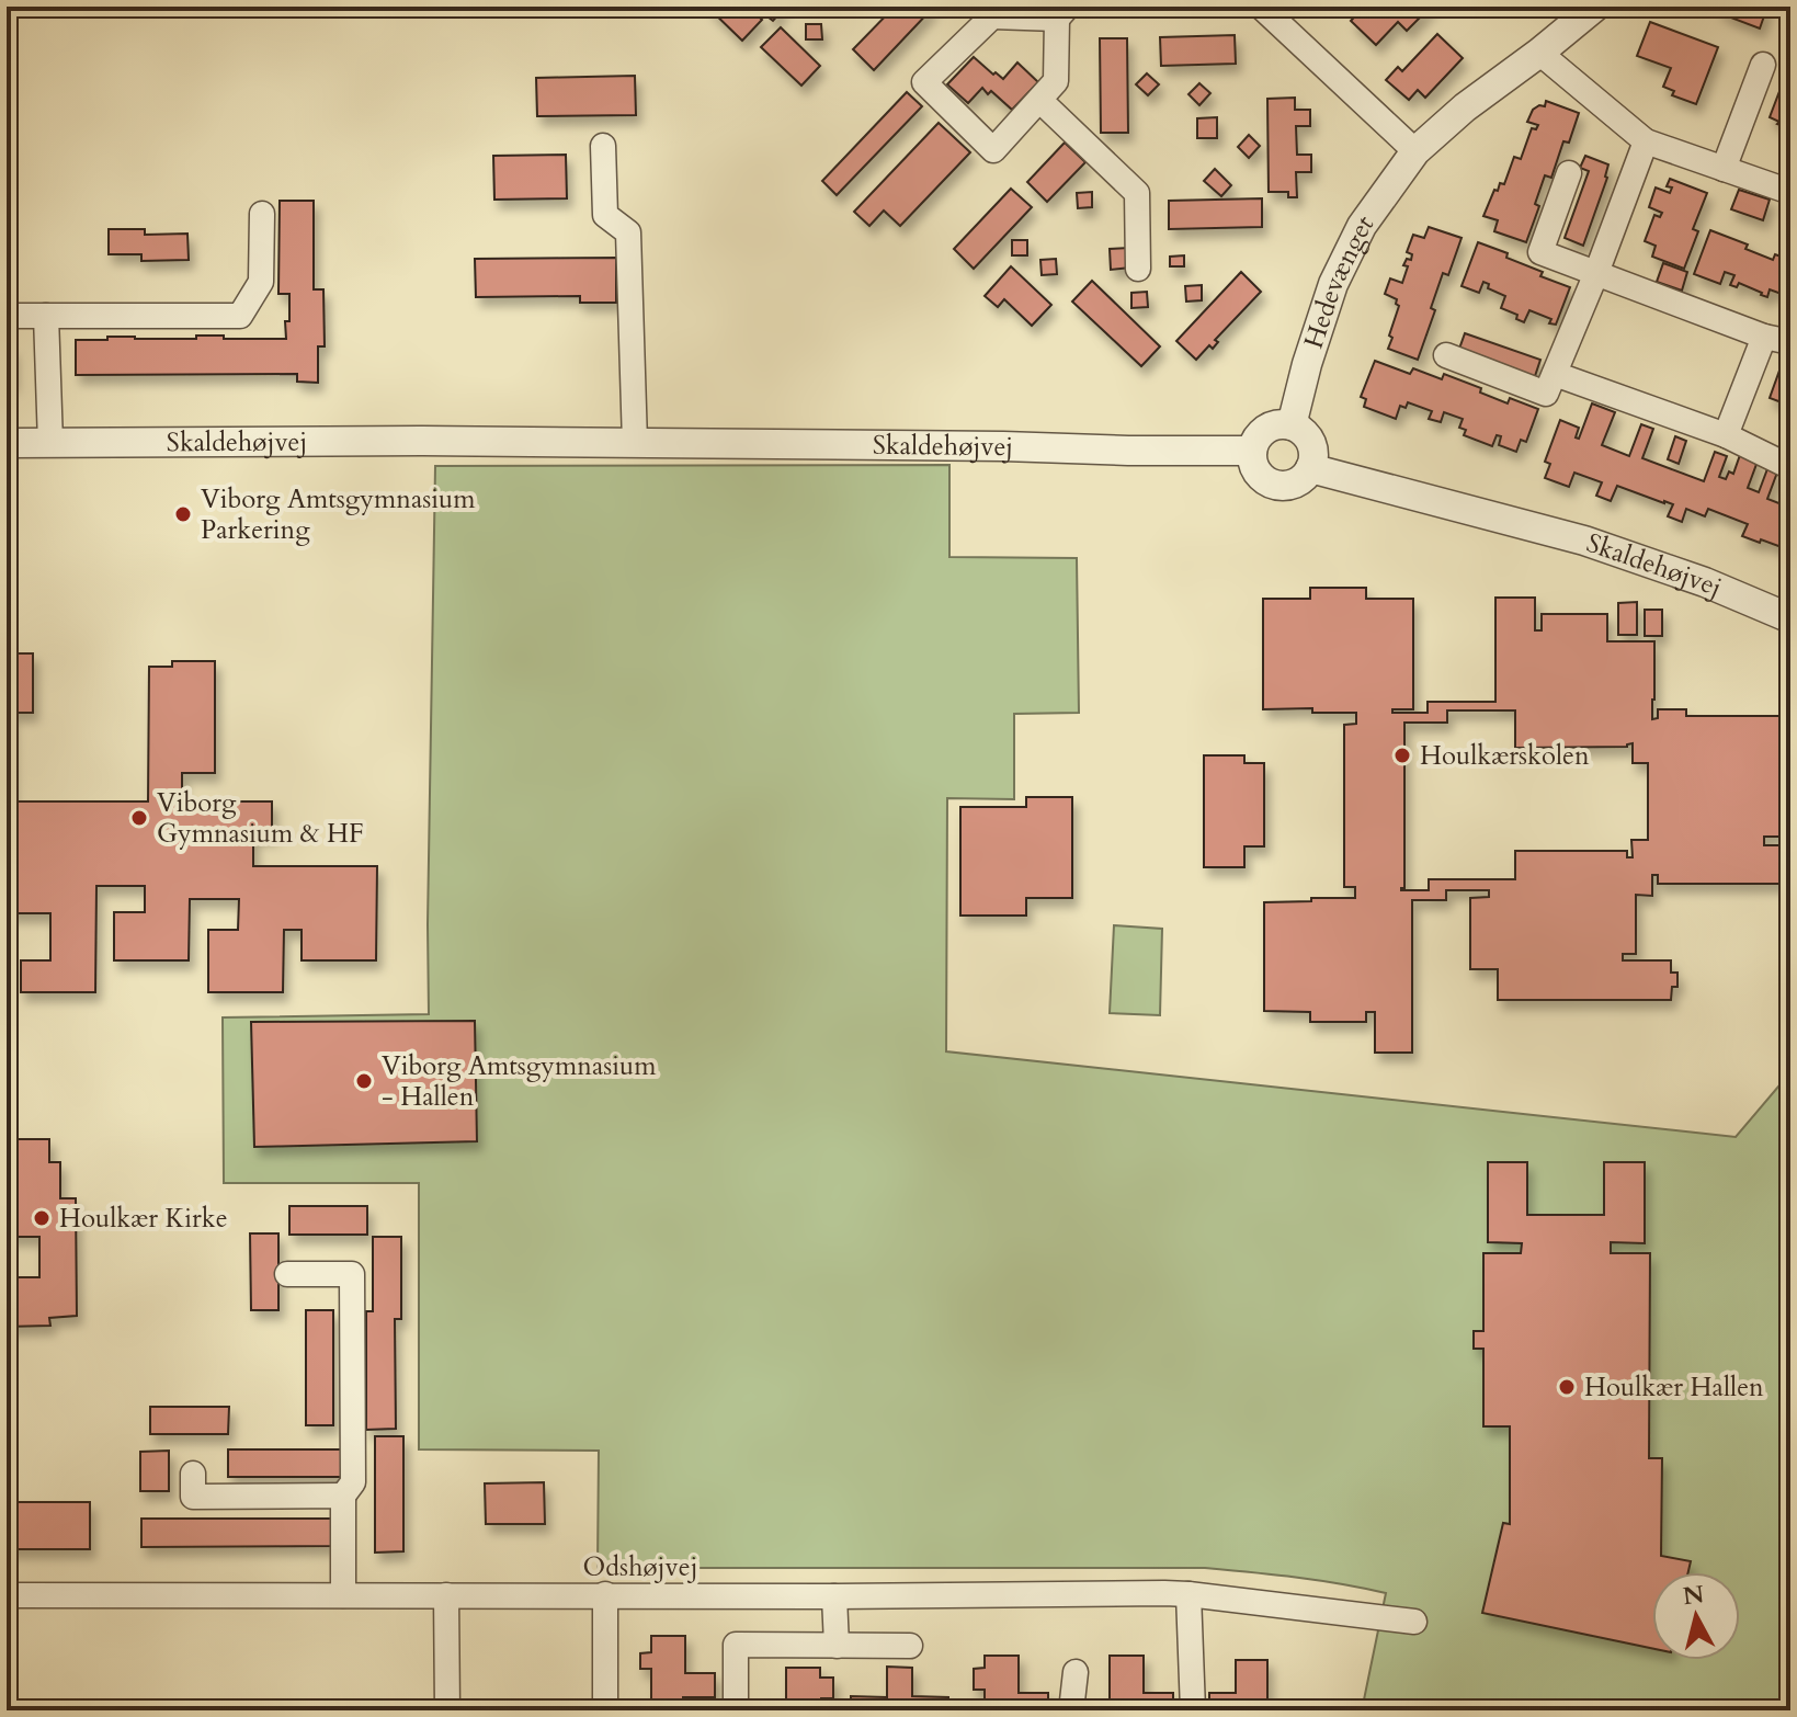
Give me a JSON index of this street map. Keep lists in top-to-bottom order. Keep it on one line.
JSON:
{"streets":{"street":["Hedevænget","Skaldehøjvej","Odshøjvej"]},"crossings":[["Hedevænget","Skaldehøjvej"]],"places":["Viborg Amtsgymnasium Parkering","Houlkærskolen","Viborg Gymnasium & HF","Viborg Amtsgymnasium - Hallen","Houlkær Kirke","Houlkær Hallen"],"north":"top"}
